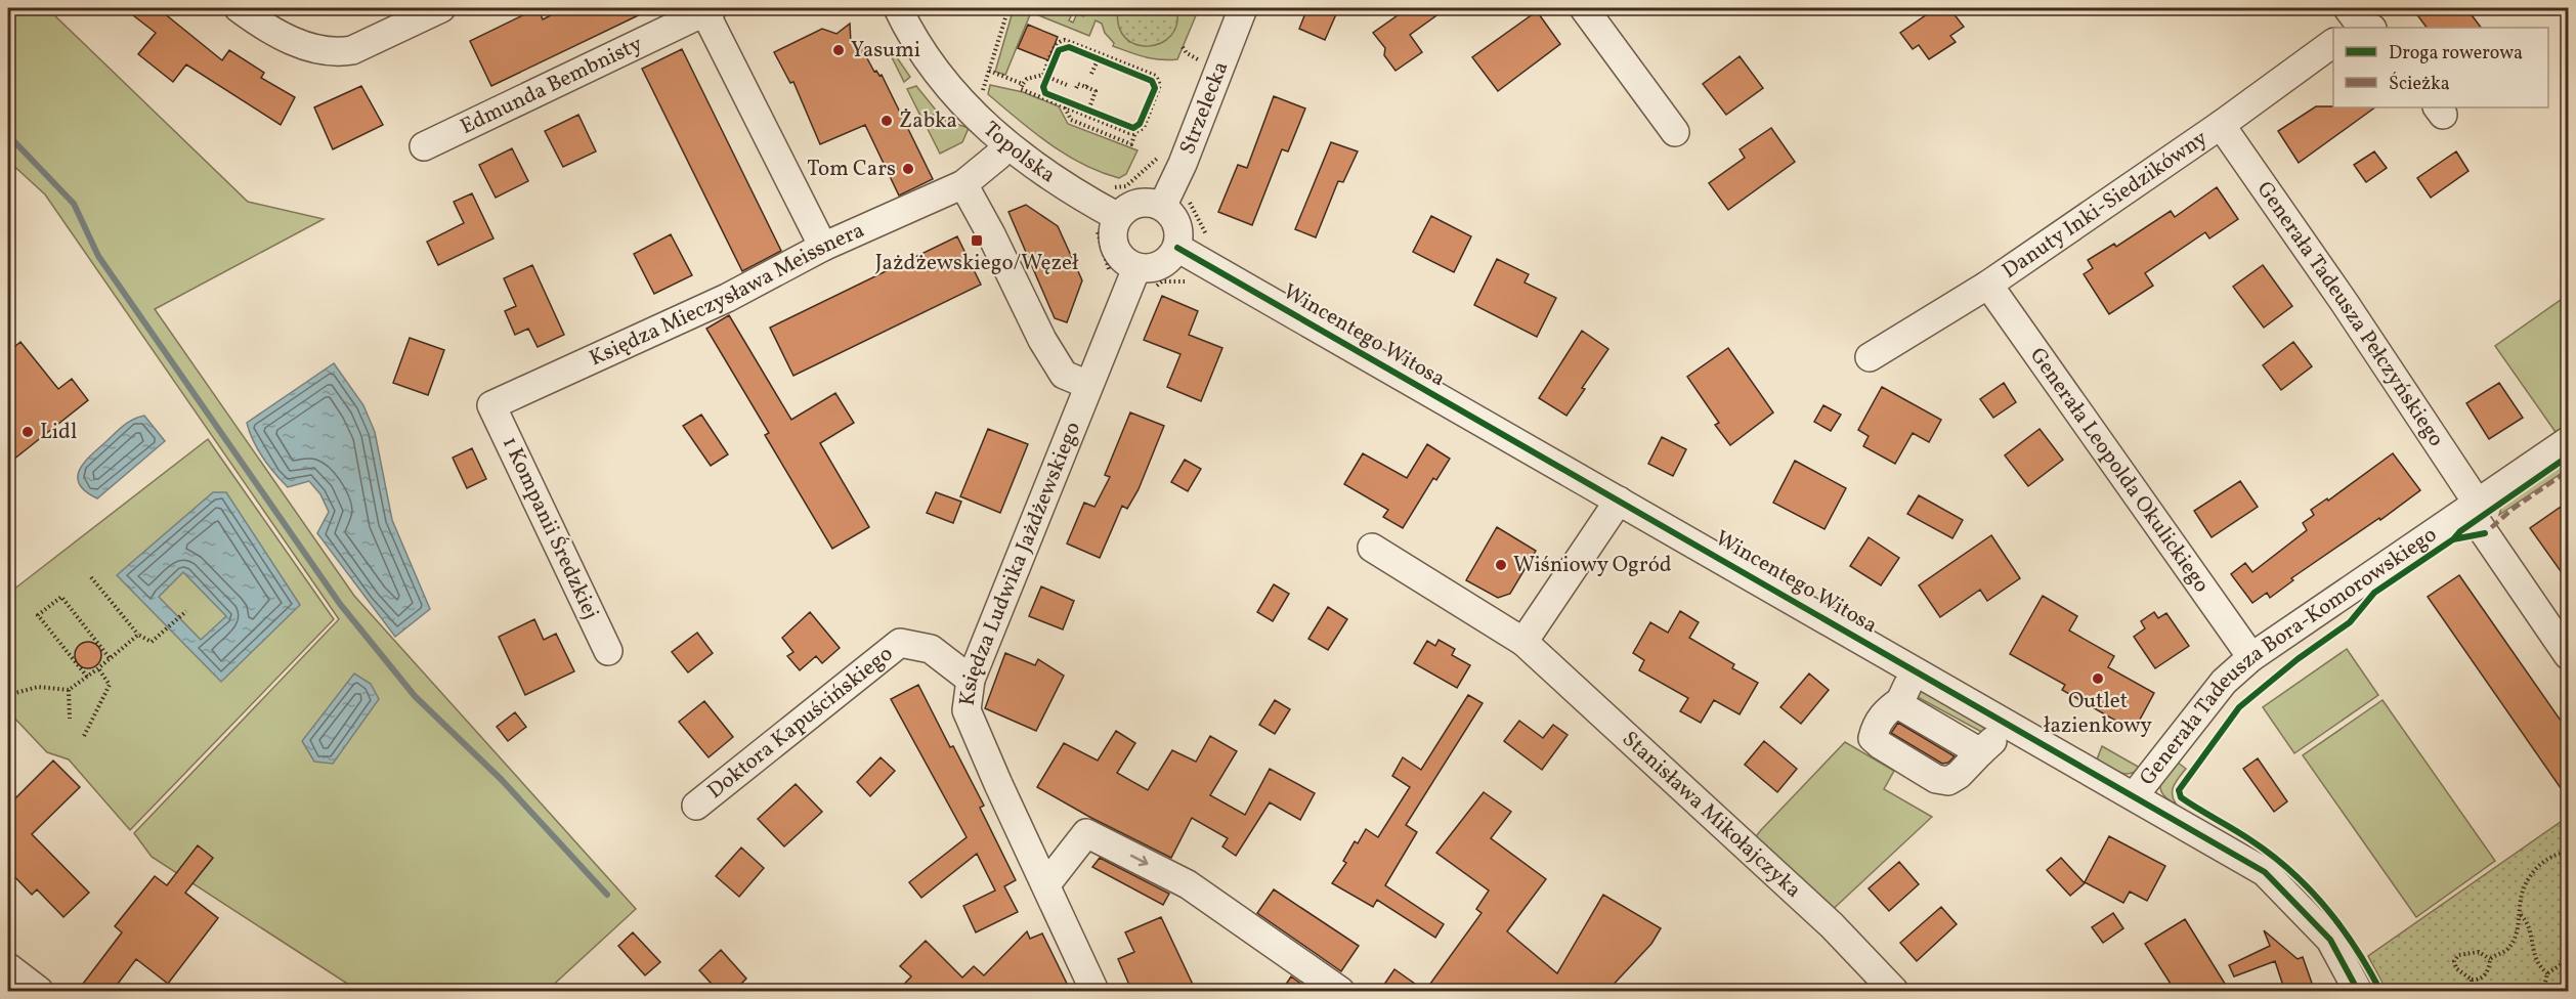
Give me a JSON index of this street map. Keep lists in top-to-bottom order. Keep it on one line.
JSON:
{"streets":{"street":["Edmunda Bembnisty","Strzelecka","Topolska","Danuty Inki-Siedzikówny","Księdza Mieczysława Meissnera","Generała Tadeusza Pełczyńskiego","Wincentego Witosa","Generała Leopolda Okulickiego","1 Kompanii Średzkiej","Księdza Ludwika Jażdżewskiego","Generała Tadeusza Bora-Komorowskiego","Doktora Kapuścińskiego","Stanisława Mikołajczyka"]},"crossings":[["Strzelecka","Topolska"],["Strzelecka","Wincentego Witosa"],["Strzelecka","Księdza Ludwika Jażdżewskiego"],["Topolska","Księdza Mieczysława Meissnera"],["Topolska","Wincentego Witosa"],["Topolska","Księdza Ludwika Jażdżewskiego"],["Danuty Inki-Siedzikówny","Generała Tadeusza Pełczyńskiego"],["Danuty Inki-Siedzikówny","Generała Leopolda Okulickiego"],["Księdza Mieczysława Meissnera","1 Kompanii Średzkiej"],["Generała Tadeusza Pełczyńskiego","Generała Tadeusza Bora-Komorowskiego"],["Wincentego Witosa","Księdza Ludwika Jażdżewskiego"],["Wincentego Witosa","Generała Tadeusza Bora-Komorowskiego"],["Generała Leopolda Okulickiego","Generała Tadeusza Bora-Komorowskiego"],["Księdza Ludwika Jażdżewskiego","Doktora Kapuścińskiego"]],"places":{"other":["Yasumi","Żabka","Tom Cars","Lidl","Wiśniowy Ogród","Outlet łazienkowy"],"transit":["Jażdżewskiego/Węzeł"]},"legend":["Droga rowerowa","Ścieżka"]}
